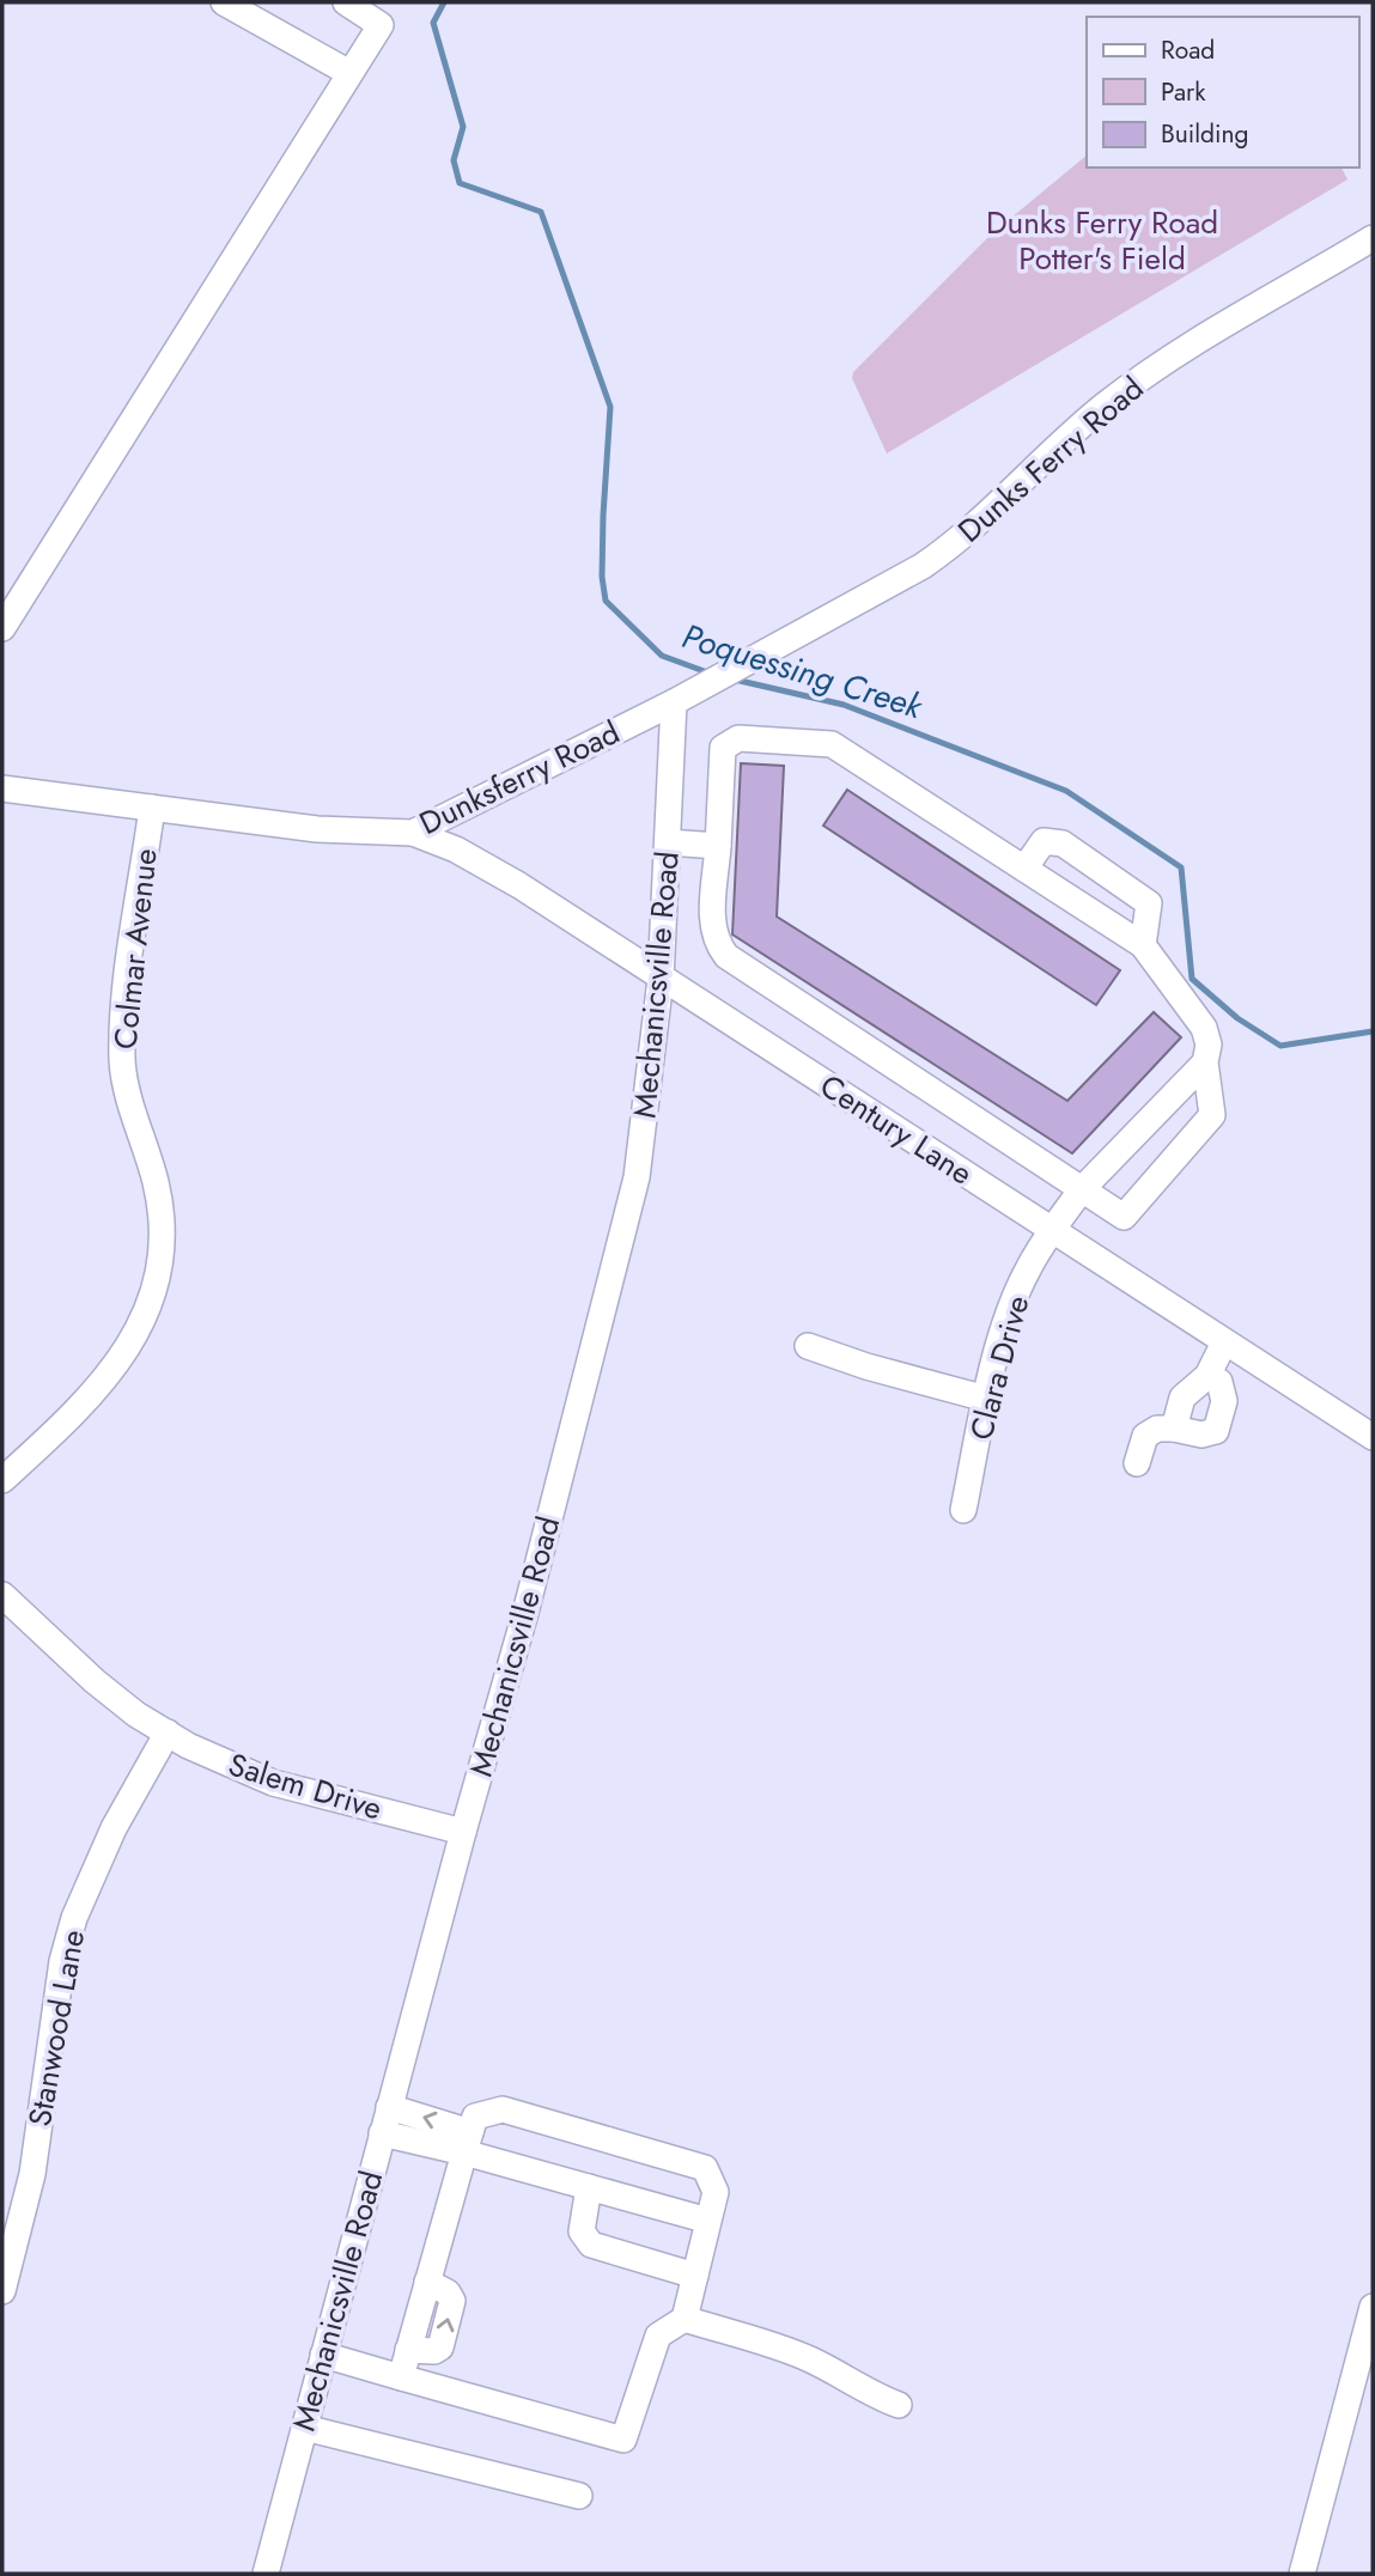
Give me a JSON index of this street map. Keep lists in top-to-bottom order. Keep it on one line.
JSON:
{"streets":{"street":["Dunks Ferry Road","Dunksferry Road","Colmar Avenue","Mechanicsville Road","Century Lane","Clara Drive","Salem Drive","Stanwood Lane"]},"crossings":[["Dunks Ferry Road","Dunksferry Road"],["Dunksferry Road","Colmar Avenue"],["Dunksferry Road","Mechanicsville Road"],["Dunksferry Road","Century Lane"],["Mechanicsville Road","Century Lane"],["Mechanicsville Road","Salem Drive"],["Century Lane","Clara Drive"],["Salem Drive","Stanwood Lane"]],"water":["Poquessing Creek"],"parks":["Dunks Ferry Road Potter's Field"],"legend":["Road","Park","Building"]}
